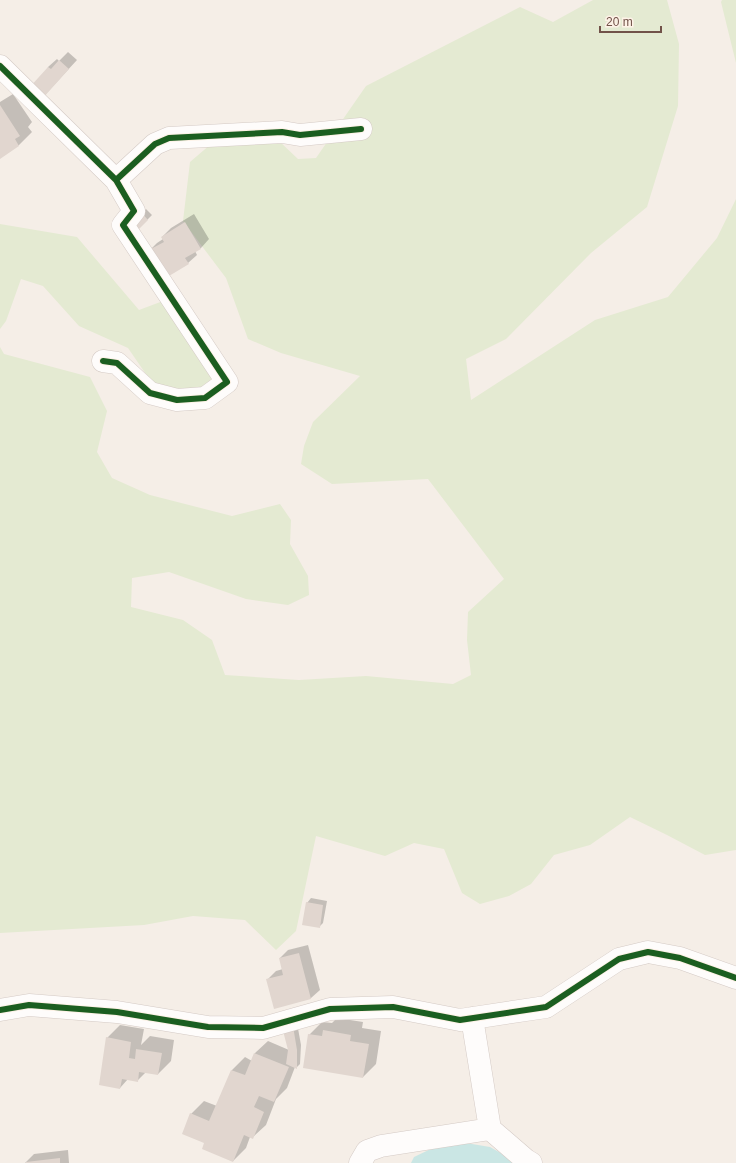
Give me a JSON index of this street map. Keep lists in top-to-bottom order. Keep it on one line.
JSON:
{"scale_bar":"20 m"}
